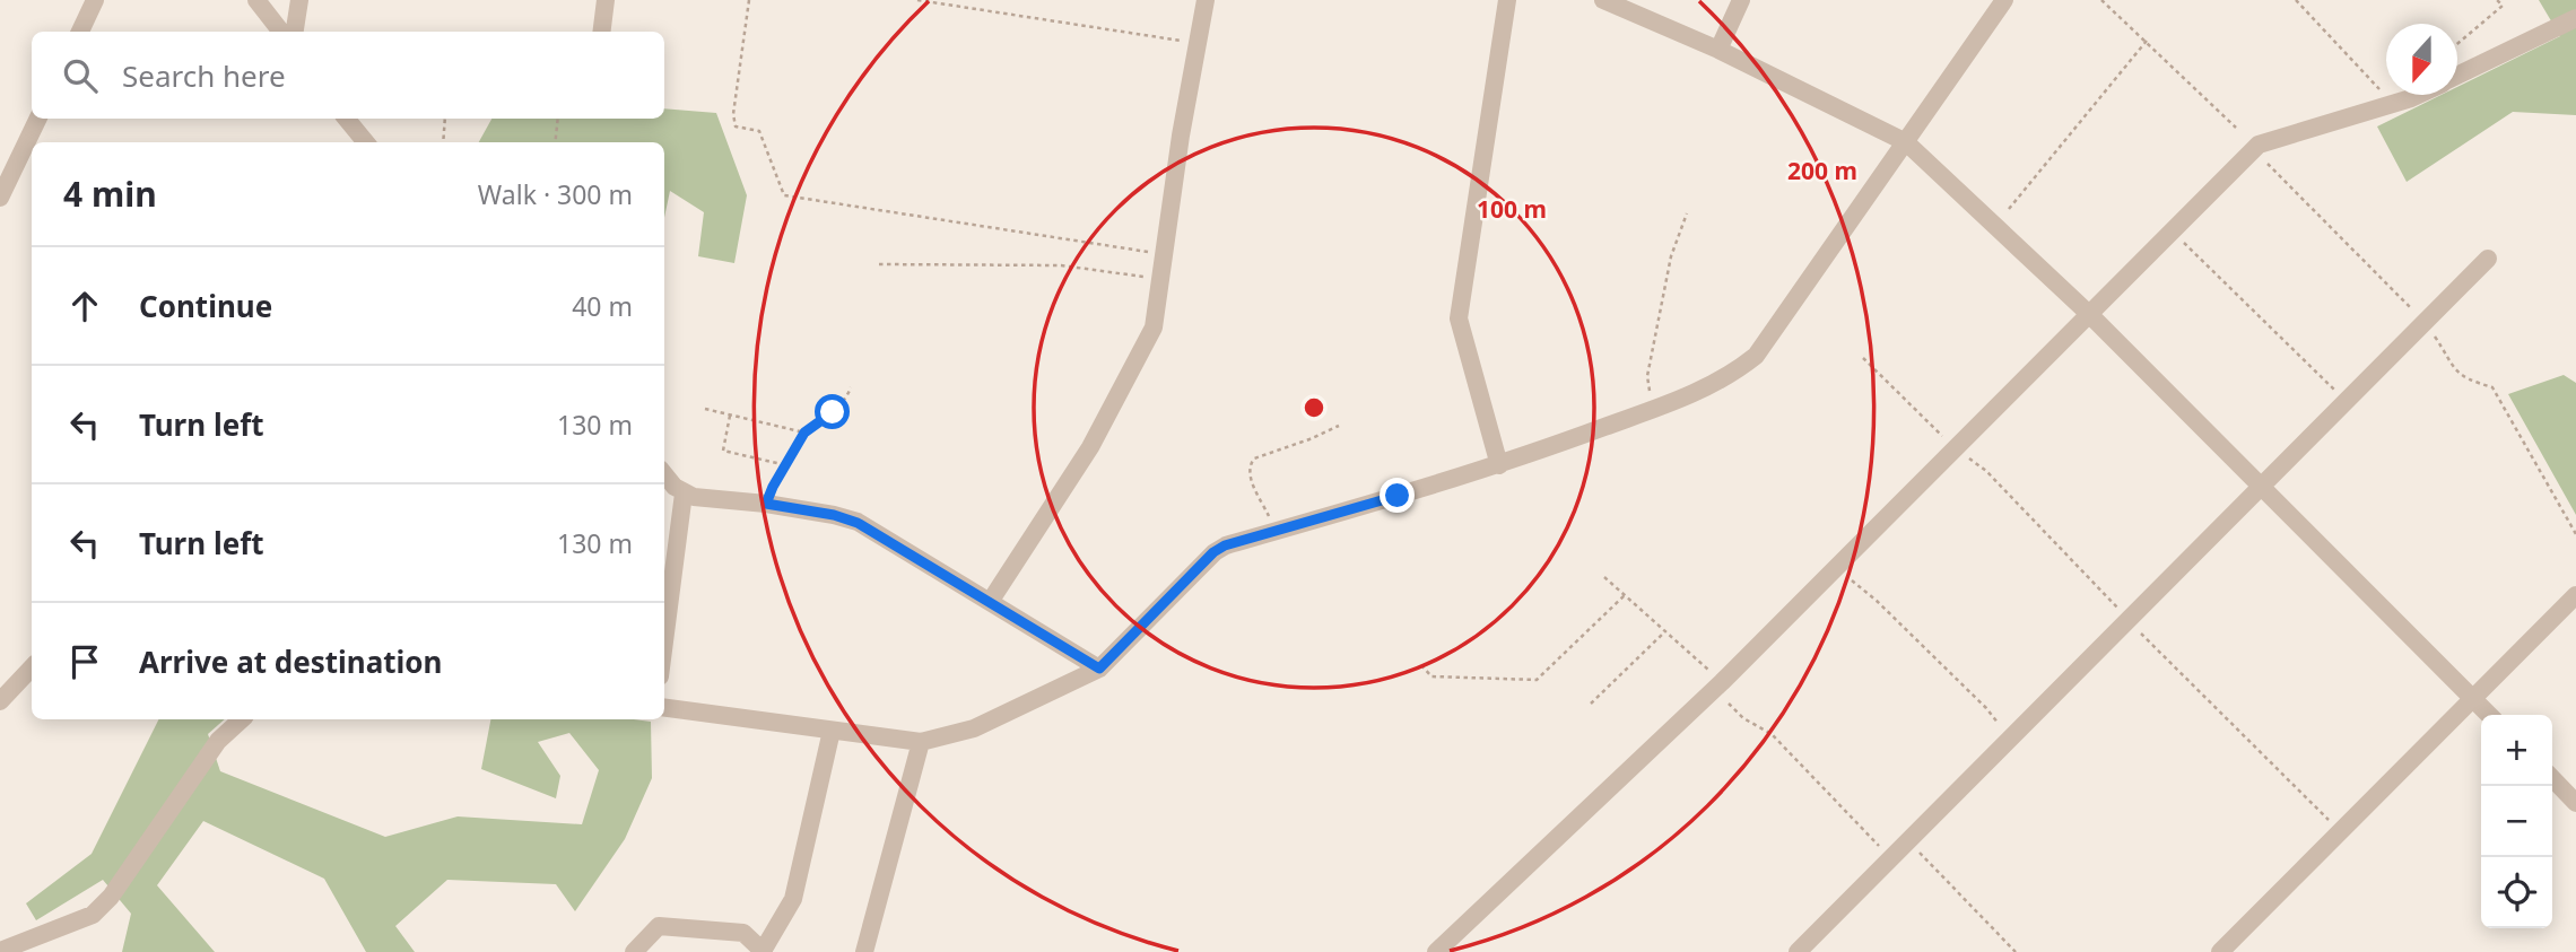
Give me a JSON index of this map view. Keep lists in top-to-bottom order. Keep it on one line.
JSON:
{"north":"bottom","page":{"search":"Search here","heading":["4 min","Walk · 300 m"],"list":[["Continue","40 m"],["Turn left","130 m"],["Turn left","130 m"],"Arrive at destination"],"map_buttons":["+","−"]},"rings":["200 m","100 m"]}
